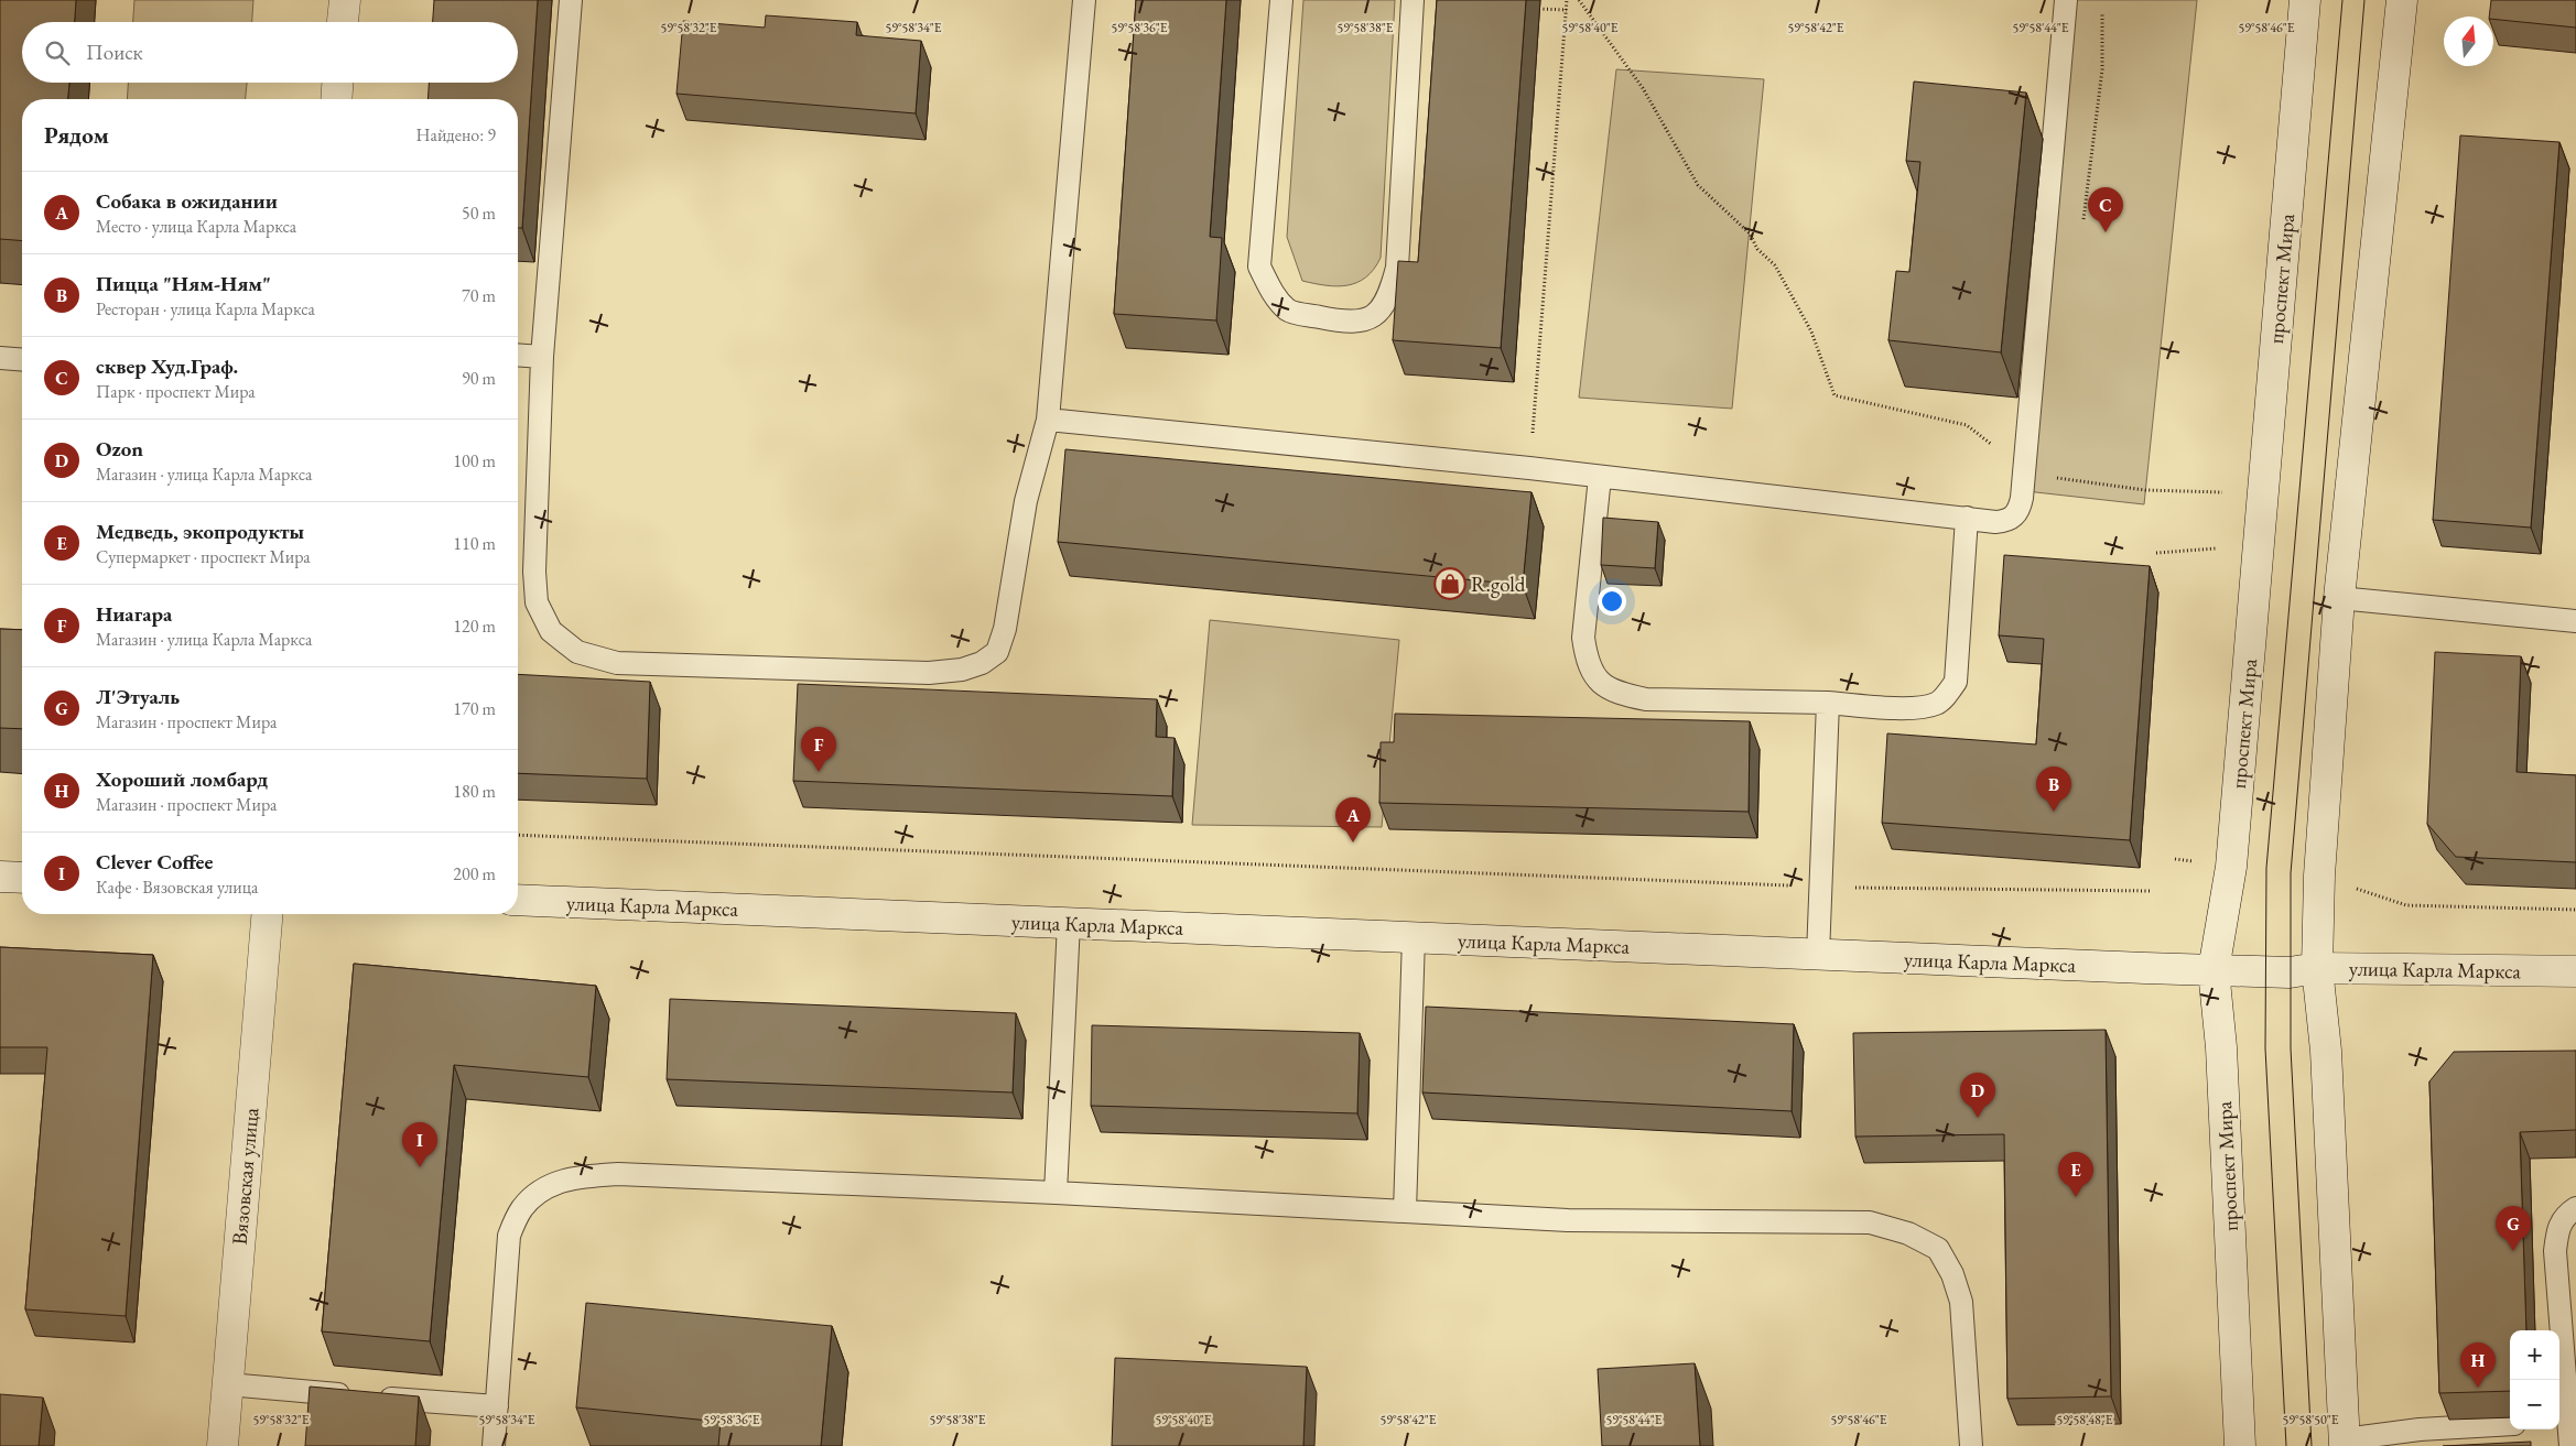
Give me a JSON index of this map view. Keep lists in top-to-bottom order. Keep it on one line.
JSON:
{"streets":{"main road":["проспект Мира","улица Карла Маркса","Вязовская улица"]},"crossings":[["проспект Мира","улица Карла Маркса"]],"places":{"shop":["R.gold"]},"north":"top","page":{"search":"Поиск","heading":["Рядом","Найдено: 9"],"list":[{"mark":"A","name":"Собака в ожидании","note":"Место · улица Карла Маркса","value":"50 m"},{"mark":"B","name":"Пицца \"Ням-Ням\"","note":"Ресторан · улица Карла Маркса","value":"70 m"},{"mark":"C","name":"сквер Худ.Граф.","note":"Парк · проспект Мира","value":"90 m"},{"mark":"D","name":"Ozon","note":"Магазин · улица Карла Маркса","value":"100 m"},{"mark":"E","name":"Медведь, экопродукты","note":"Супермаркет · проспект Мира","value":"110 m"},{"mark":"F","name":"Ниагара","note":"Магазин · улица Карла Маркса","value":"120 m"},{"mark":"G","name":"Л'Этуаль","note":"Магазин · проспект Мира","value":"170 m"},{"mark":"H","name":"Хороший ломбард","note":"Магазин · проспект Мира","value":"180 m"},{"mark":"I","name":"Clever Coffee","note":"Кафе · Вязовская улица","value":"200 m"}],"pins":["C","F","B","A","D","I","E","G","H"],"map_buttons":["+","−"]},"coordinates":["59°58'32\"E","59°58'34\"E","59°58'36\"E","59°58'38\"E","59°58'40\"E","59°58'42\"E","59°58'44\"E","59°58'46\"E","59°58'48\"E","59°58'50\"E"]}
